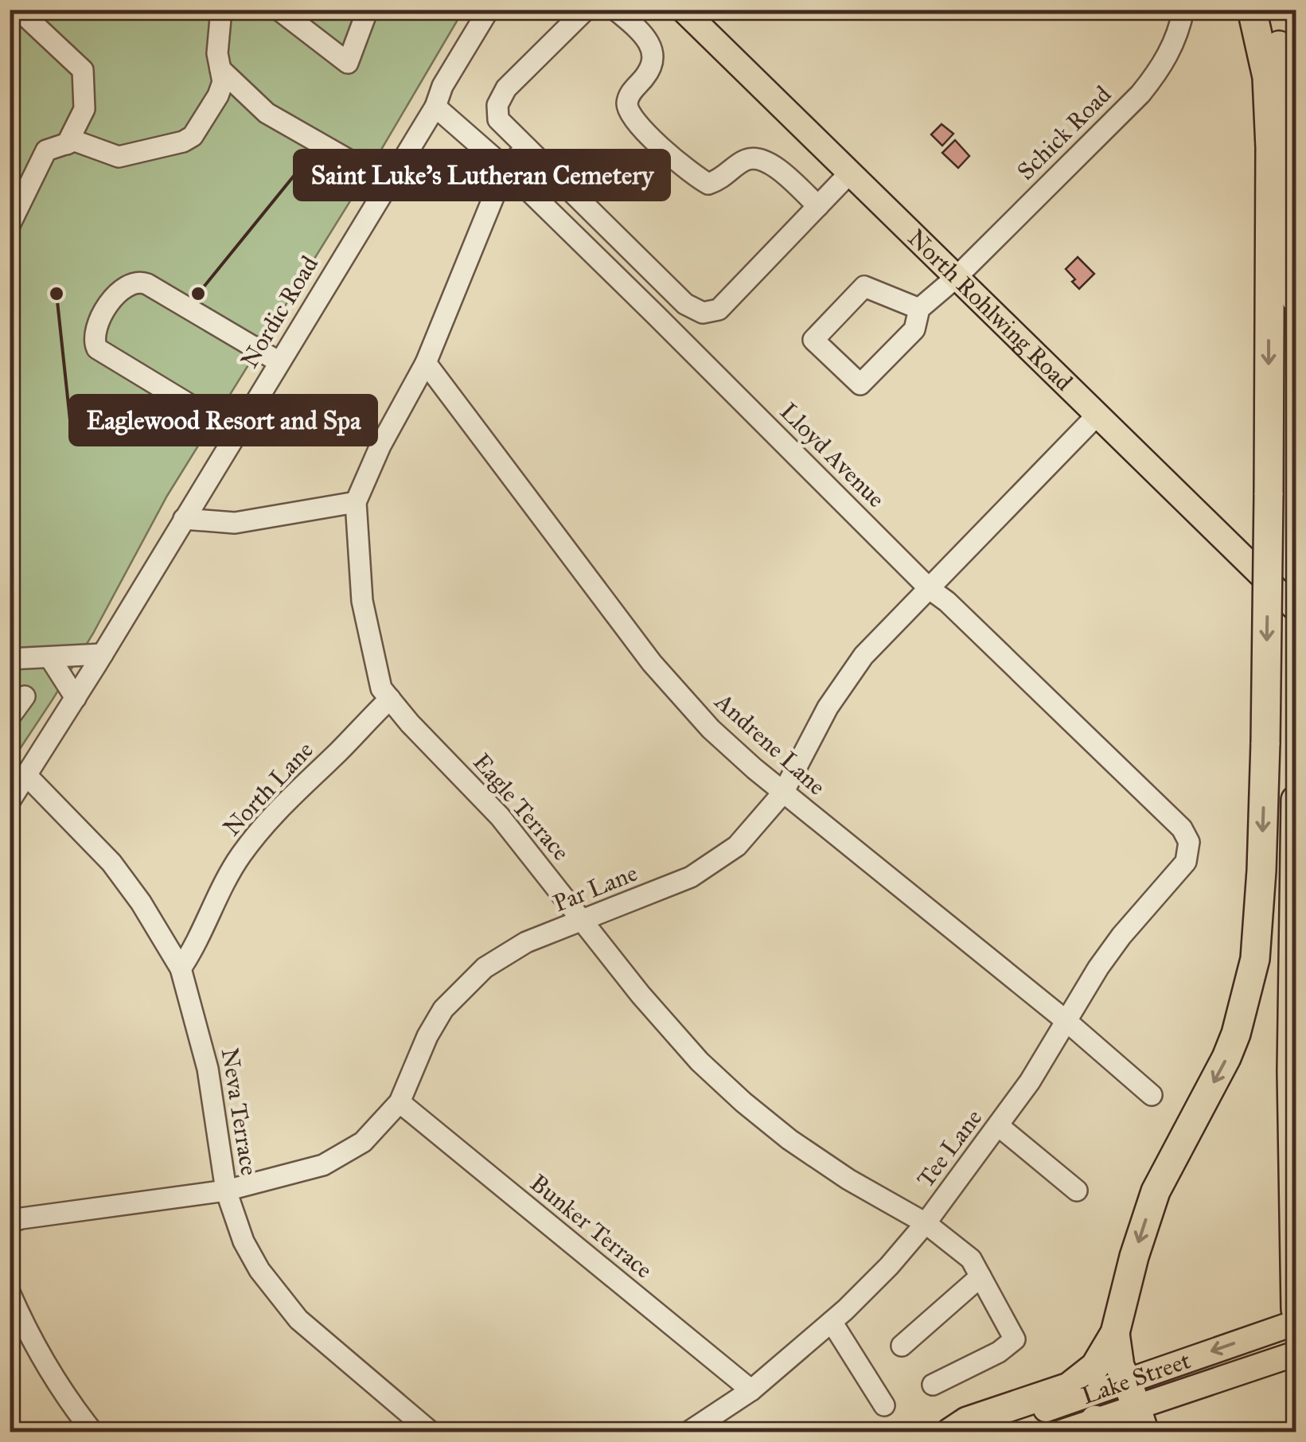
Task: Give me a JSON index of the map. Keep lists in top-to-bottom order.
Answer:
{
  "streets": {
    "main road": ["North Rohlwing Road", "Lake Street"],
    "street": [
      "Schick Road",
      "Nordic Road",
      "Lloyd Avenue",
      "Andrene Lane",
      "North Lane",
      "Eagle Terrace",
      "Par Lane",
      "Neva Terrace",
      "Tee Lane",
      "Bunker Terrace"
    ]
  },
  "crossings": [
    ["Schick Road", "North Rohlwing Road"],
    ["North Rohlwing Road", "Par Lane"],
    ["Nordic Road", "Lloyd Avenue"],
    ["Nordic Road", "Neva Terrace"],
    ["Lloyd Avenue", "Eagle Terrace"],
    ["Lloyd Avenue", "Par Lane"],
    ["Lloyd Avenue", "Tee Lane"],
    ["Andrene Lane", "Eagle Terrace"],
    ["Andrene Lane", "Par Lane"],
    ["Andrene Lane", "Tee Lane"],
    ["North Lane", "Eagle Terrace"],
    ["North Lane", "Neva Terrace"],
    ["Eagle Terrace", "Par Lane"],
    ["Eagle Terrace", "Tee Lane"],
    ["Par Lane", "Neva Terrace"],
    ["Par Lane", "Bunker Terrace"],
    ["Tee Lane", "Bunker Terrace"]
  ],
  "places": ["Eaglewood Resort and Spa", "Saint Luke's Lutheran Cemetery"]
}
